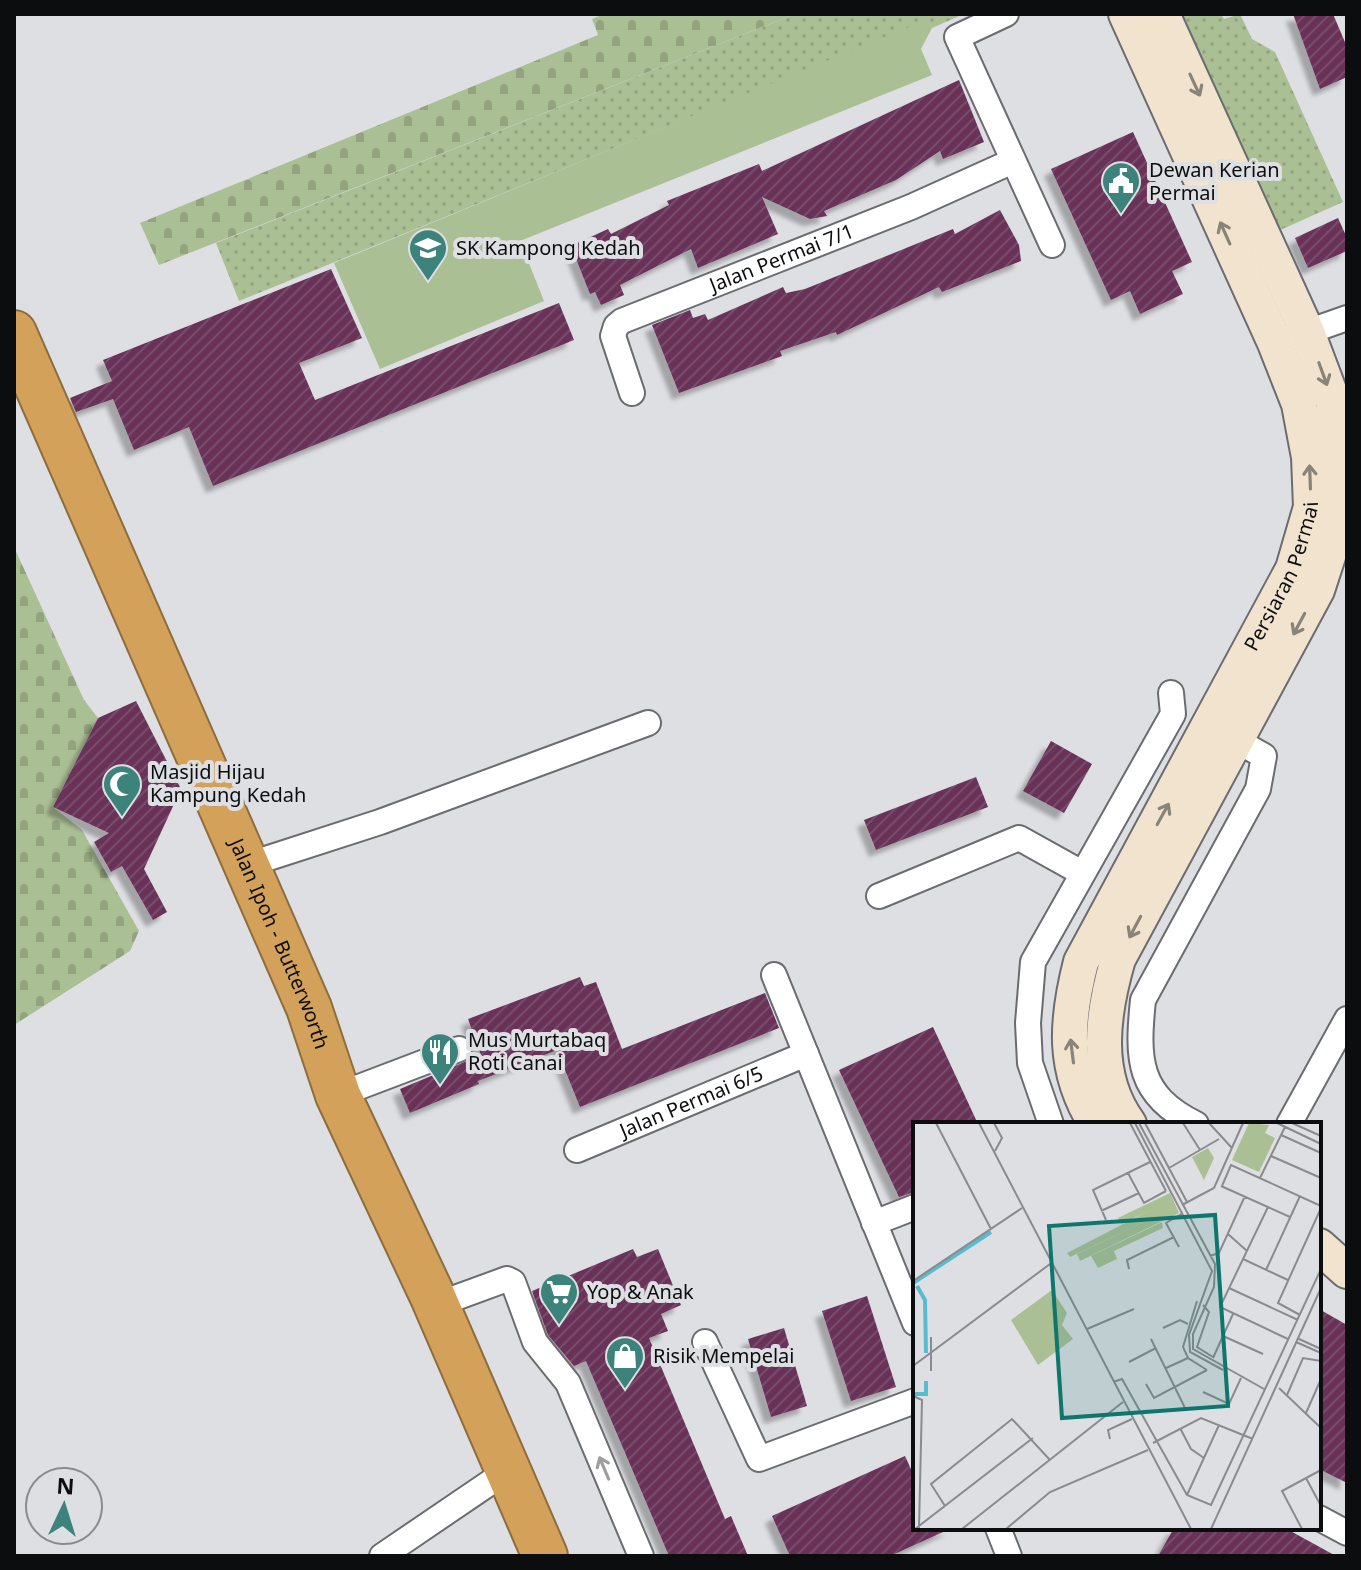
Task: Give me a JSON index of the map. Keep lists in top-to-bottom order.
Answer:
{
  "streets": {
    "highway": ["Jalan Ipoh - Butterworth"],
    "street": ["Jalan Permai 7/1", "Persiaran Permai", "Jalan Permai 6/5"]
  },
  "places": {
    "public building": ["Dewan Kerian Permai"],
    "school or university": ["SK Kampong Kedah"],
    "mosque": ["Masjid Hijau Kampung Kedah"],
    "restaurant": ["Mus Murtabaq Roti Canai"],
    "supermarket": ["Yop & Anak"],
    "shop": ["Risik Mempelai"]
  },
  "north": "top"
}
